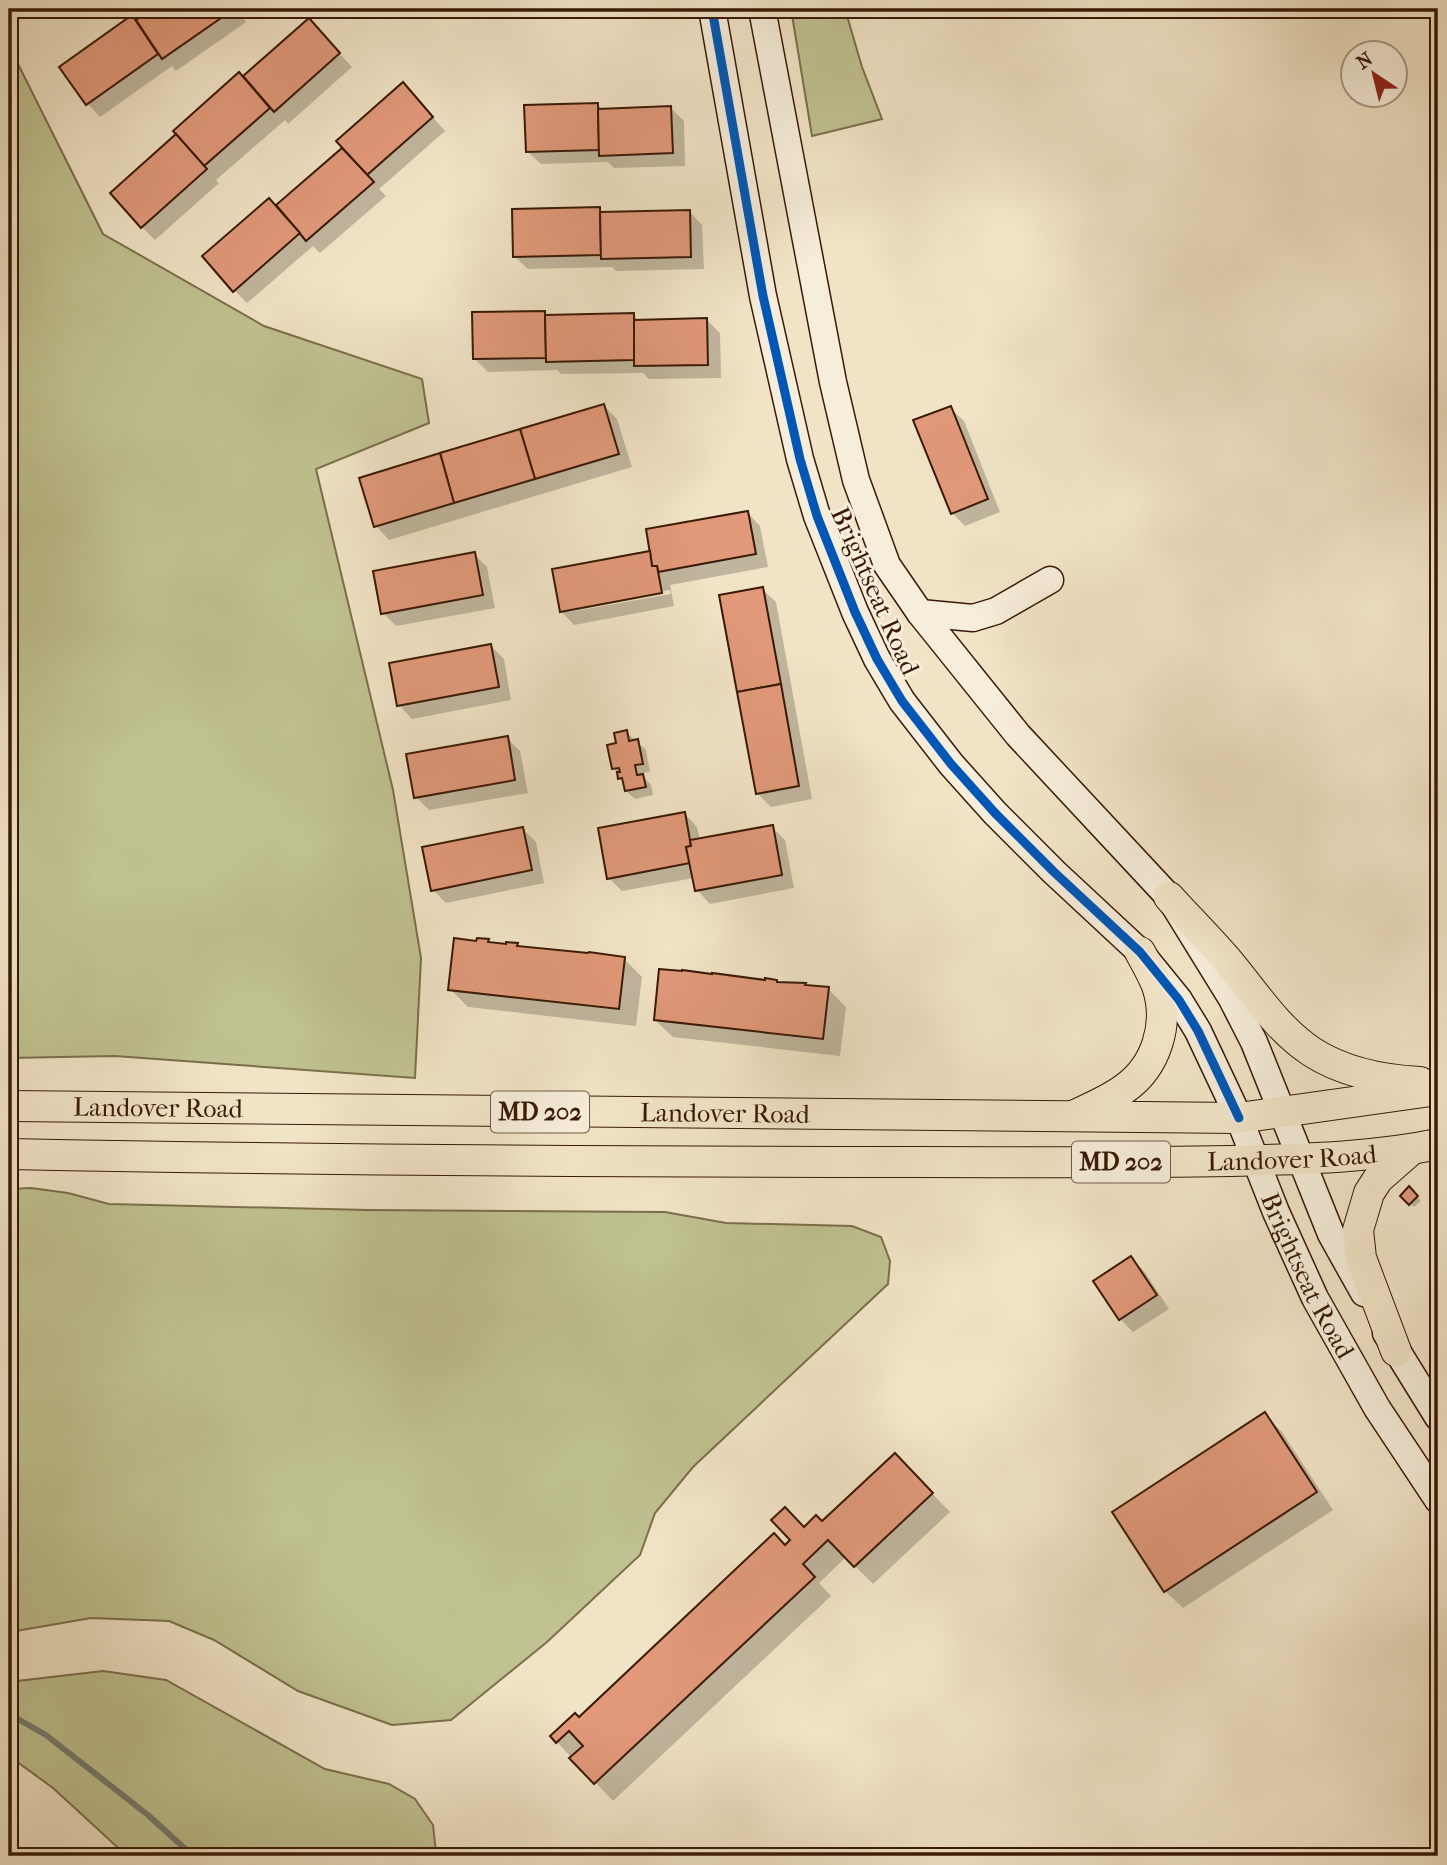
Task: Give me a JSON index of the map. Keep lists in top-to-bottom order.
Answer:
{
  "streets": {
    "main road": ["Landover Road", "MD 202"],
    "street": ["Brightseat Road"]
  },
  "crossings": [
    ["Brightseat Road", "Landover Road"]
  ],
  "north": "top left"
}
